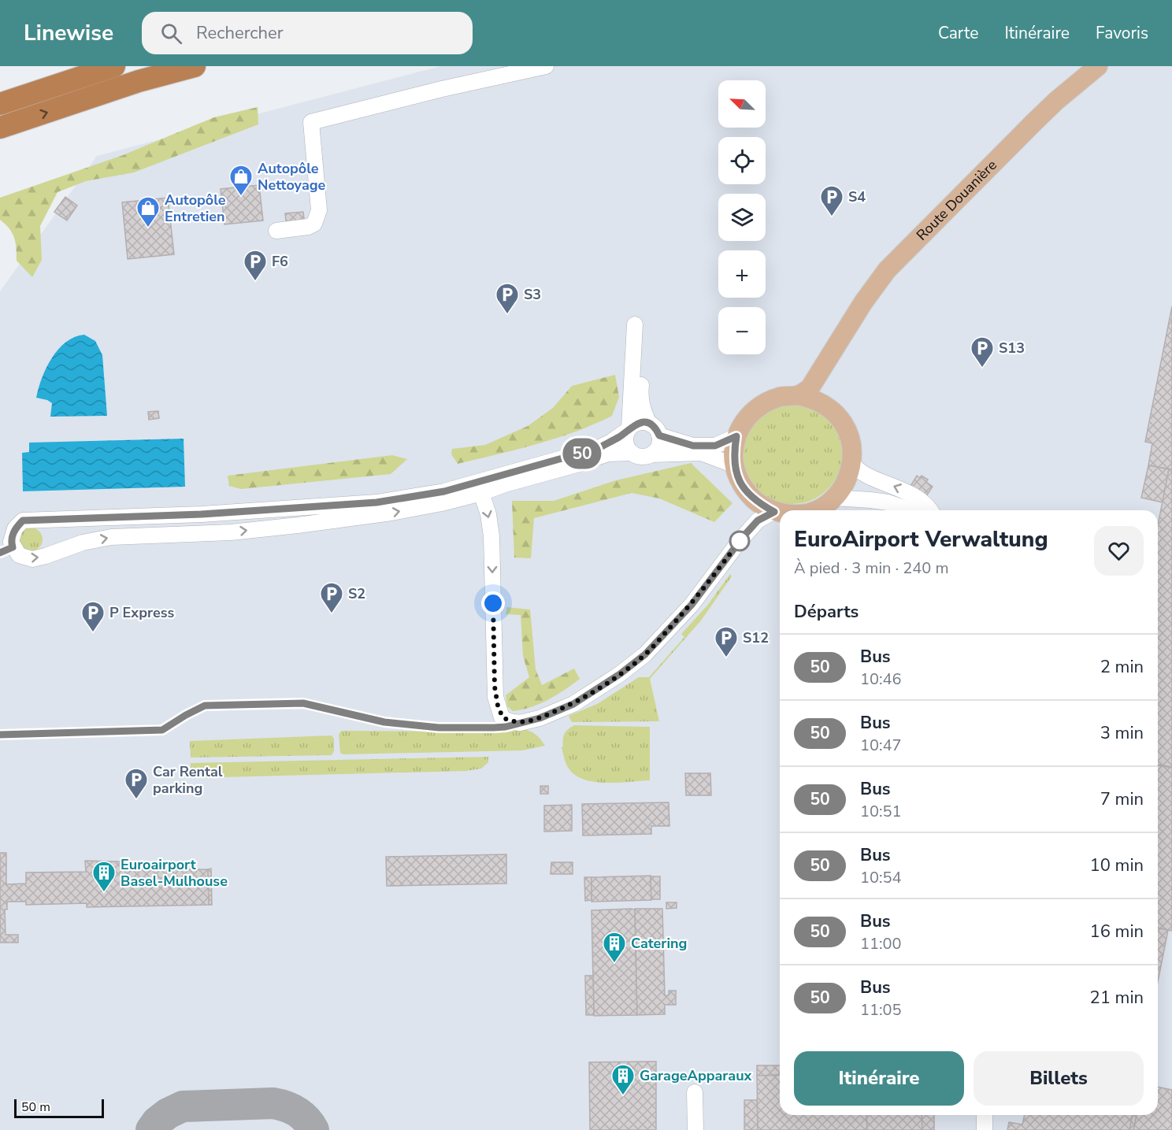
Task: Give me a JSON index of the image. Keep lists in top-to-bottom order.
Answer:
{
  "streets": {
    "main road": ["Route Douanière"]
  },
  "places": {
    "shop": ["Autopôle Nettoyage", "Autopôle Entretien"],
    "parking": [
      "S4",
      "F6",
      "S3",
      "S13",
      "S2",
      "P Express",
      "S12",
      "Car Rental parking"
    ],
    "building": ["Euroairport Basel-Mulhouse", "Catering", "GarageApparaux"]
  },
  "lines": ["bus line 50"],
  "scale_bar": "50 m",
  "north": "top left",
  "page": {
    "header": "Linewise",
    "search": "Rechercher",
    "nav": ["Carte", "Itinéraire", "Favoris"],
    "on_map": "50",
    "map_buttons": ["+", "−"],
    "heading": [
      ["EuroAirport Verwaltung", "À pied · 3 min · 240 m"],
      "Départs"
    ],
    "list": [
      {
        "mark": "50",
        "name": "Bus",
        "note": "10:46",
        "value": "2 min"
      },
      {
        "mark": "50",
        "name": "Bus",
        "note": "10:47",
        "value": "3 min"
      },
      {
        "mark": "50",
        "name": "Bus",
        "note": "10:51",
        "value": "7 min"
      },
      {
        "mark": "50",
        "name": "Bus",
        "note": "10:54",
        "value": "10 min"
      },
      {
        "mark": "50",
        "name": "Bus",
        "note": "11:00",
        "value": "16 min"
      },
      {
        "mark": "50",
        "name": "Bus",
        "note": "11:05",
        "value": "21 min"
      }
    ],
    "buttons": ["Itinéraire", "Billets"],
    "scale": "50 m"
  }
}
